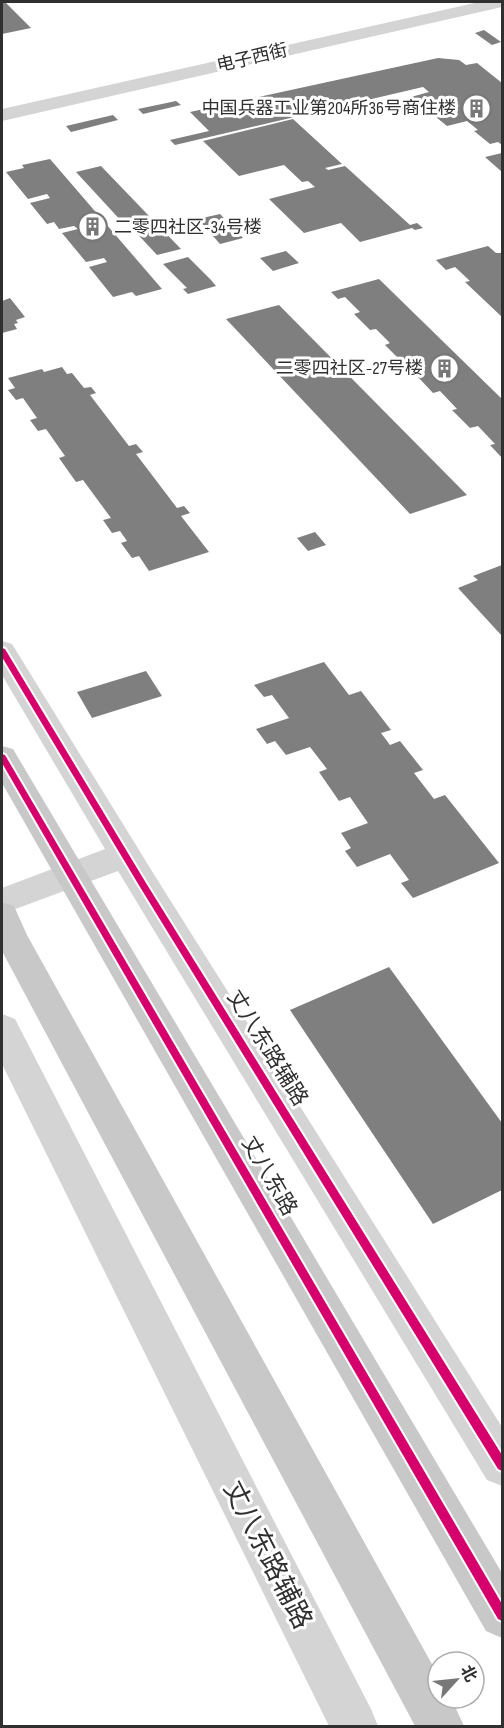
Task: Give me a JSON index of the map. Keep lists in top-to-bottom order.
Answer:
{
  "streets": {
    "main road": ["丈八东路"],
    "street": ["电子西街", "丈八东路辅路"]
  },
  "places": {
    "building": ["中国兵器工业第204所36号商住楼", "二零四社区-34号楼", "二零四社区-27号楼"]
  },
  "north": "top right"
}
